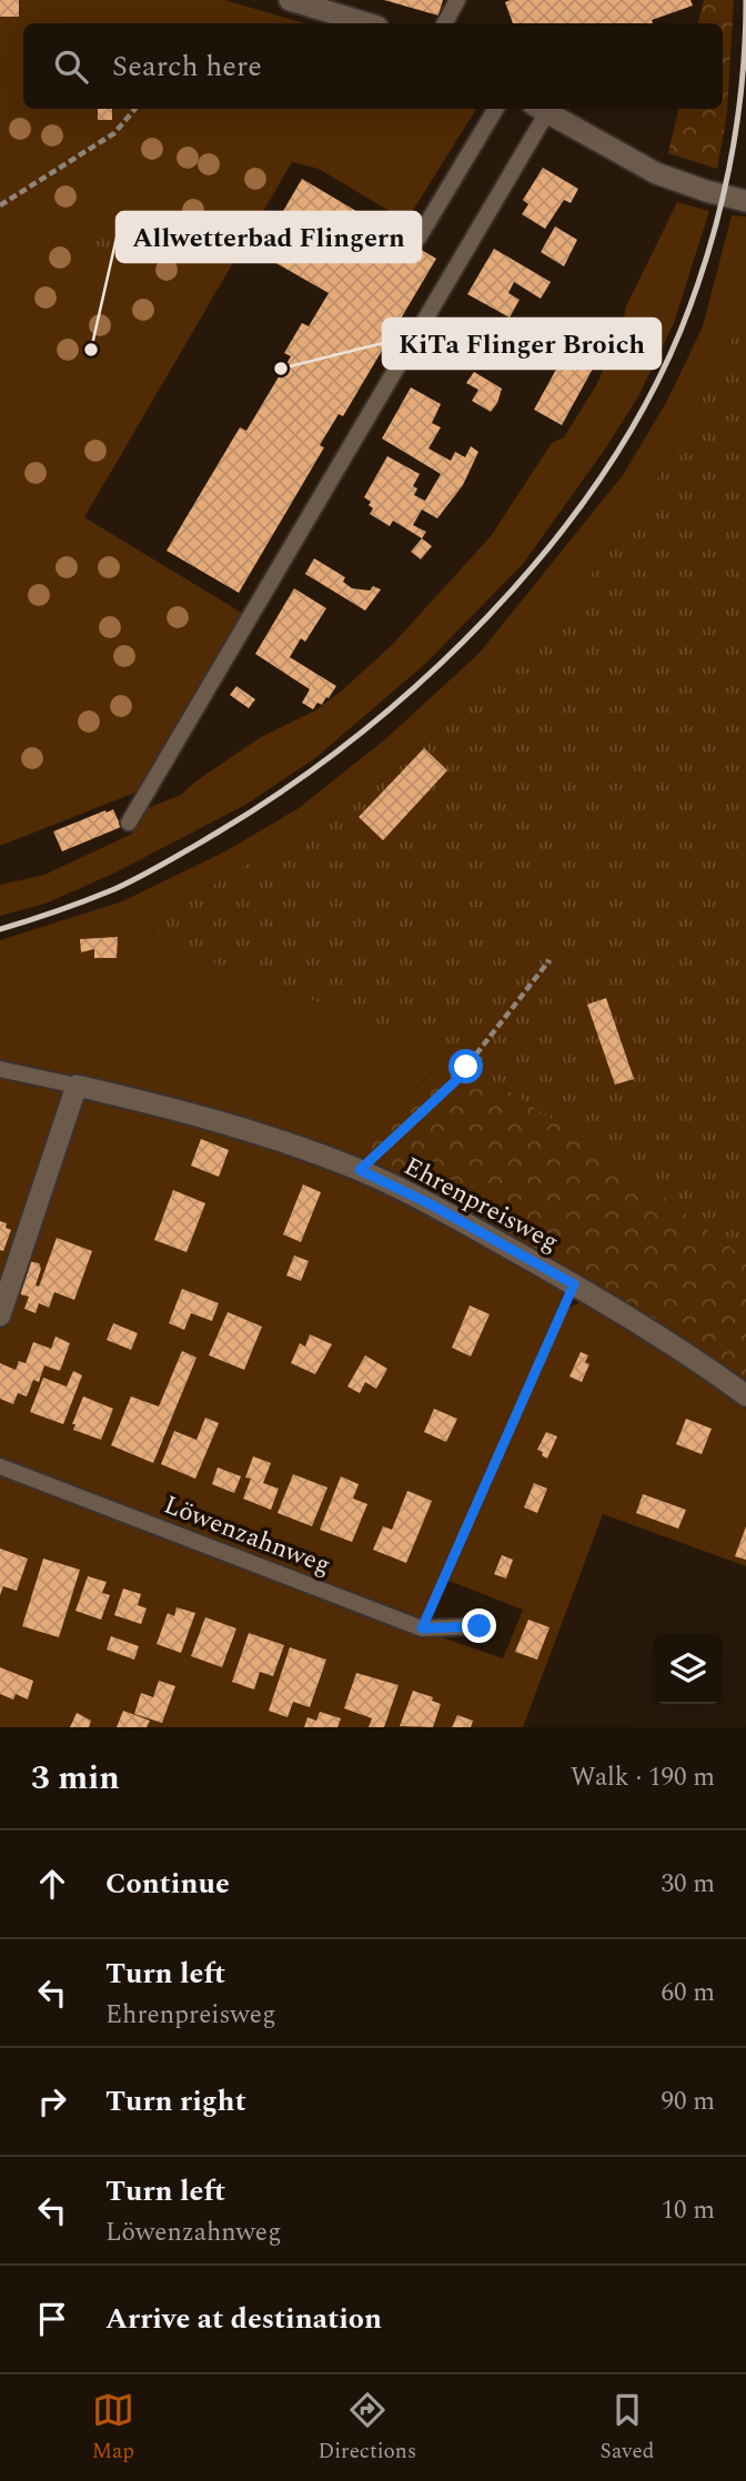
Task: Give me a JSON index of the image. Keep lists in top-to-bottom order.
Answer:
{
  "streets": {
    "street": ["Ehrenpreisweg"],
    "lane": ["Löwenzahnweg"]
  },
  "places": ["Allwetterbad Flingern", "KiTa Flinger Broich"],
  "page": {
    "search": "Search here",
    "heading": ["3 min", "Walk · 190 m"],
    "list": [
      ["Continue", "30 m"],
      ["Turn left", "Ehrenpreisweg", "60 m"],
      ["Turn right", "90 m"],
      ["Turn left", "Löwenzahnweg", "10 m"],
      "Arrive at destination"
    ],
    "nav": ["Map", "Directions", "Saved"]
  }
}
